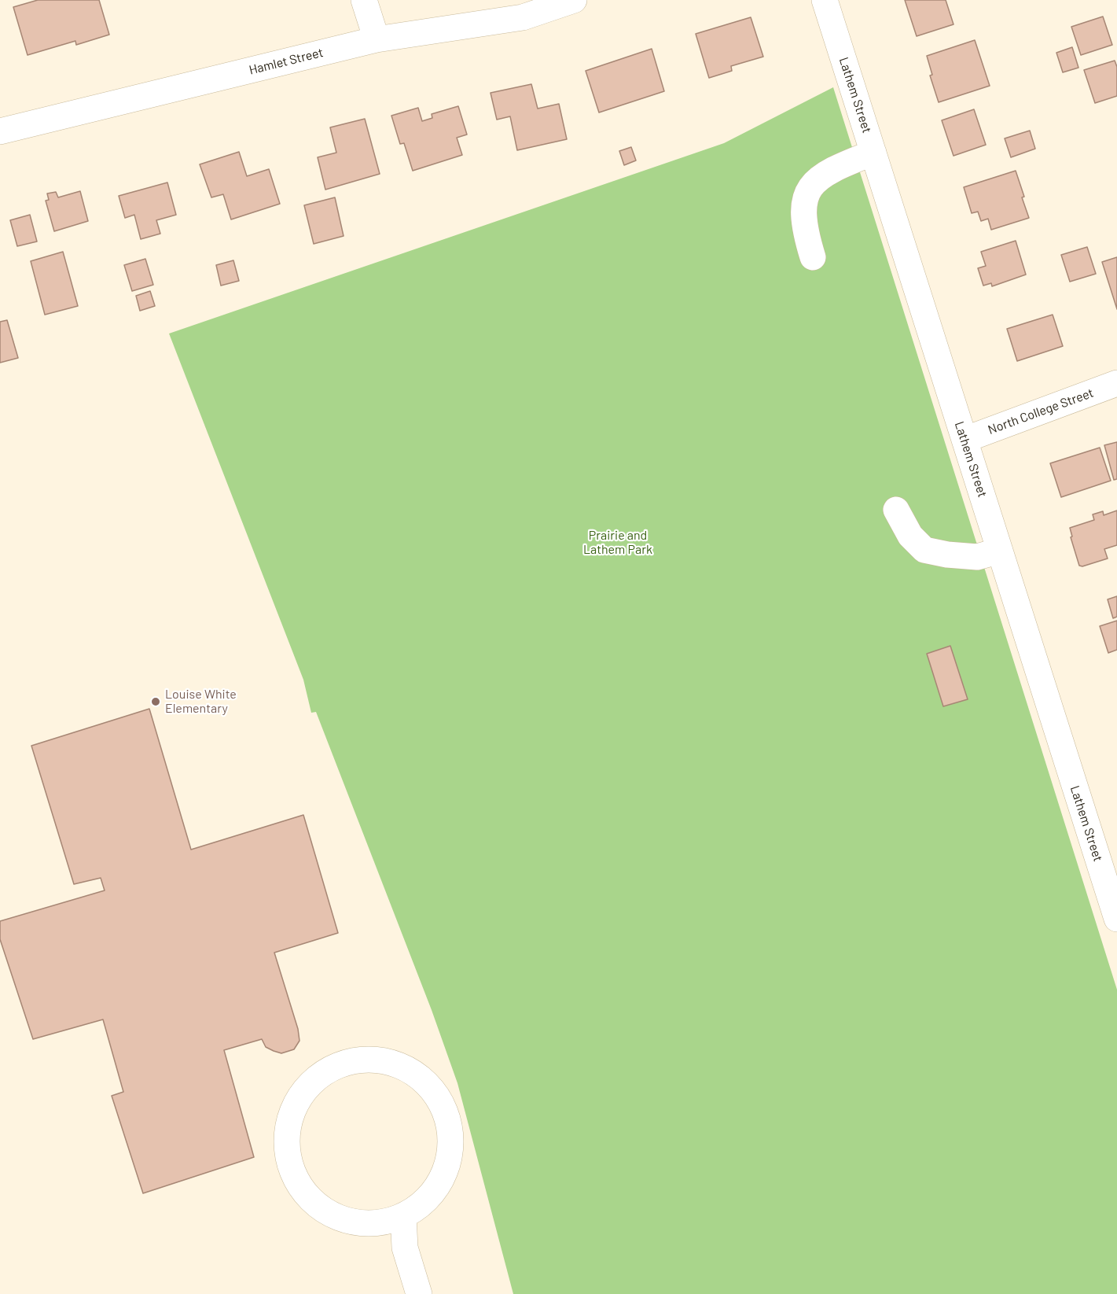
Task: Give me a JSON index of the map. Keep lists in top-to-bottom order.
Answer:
{
  "streets": {
    "street": ["Hamlet Street", "Lathem Street", "North College Street"]
  },
  "crossings": [
    ["Lathem Street", "North College Street"]
  ],
  "parks": ["Prairie and Lathem Park"],
  "places": ["Louise White Elementary"]
}
